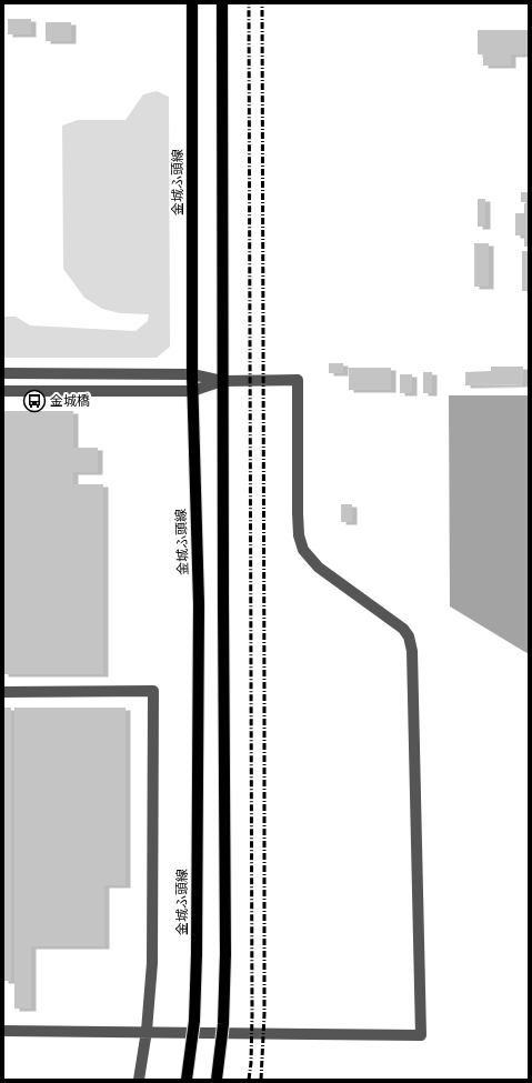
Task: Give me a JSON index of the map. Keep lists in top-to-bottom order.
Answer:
{
  "streets": {
    "main road": ["金城ふ頭線"]
  },
  "places": {
    "bus stop": ["金城橋"]
  }
}
